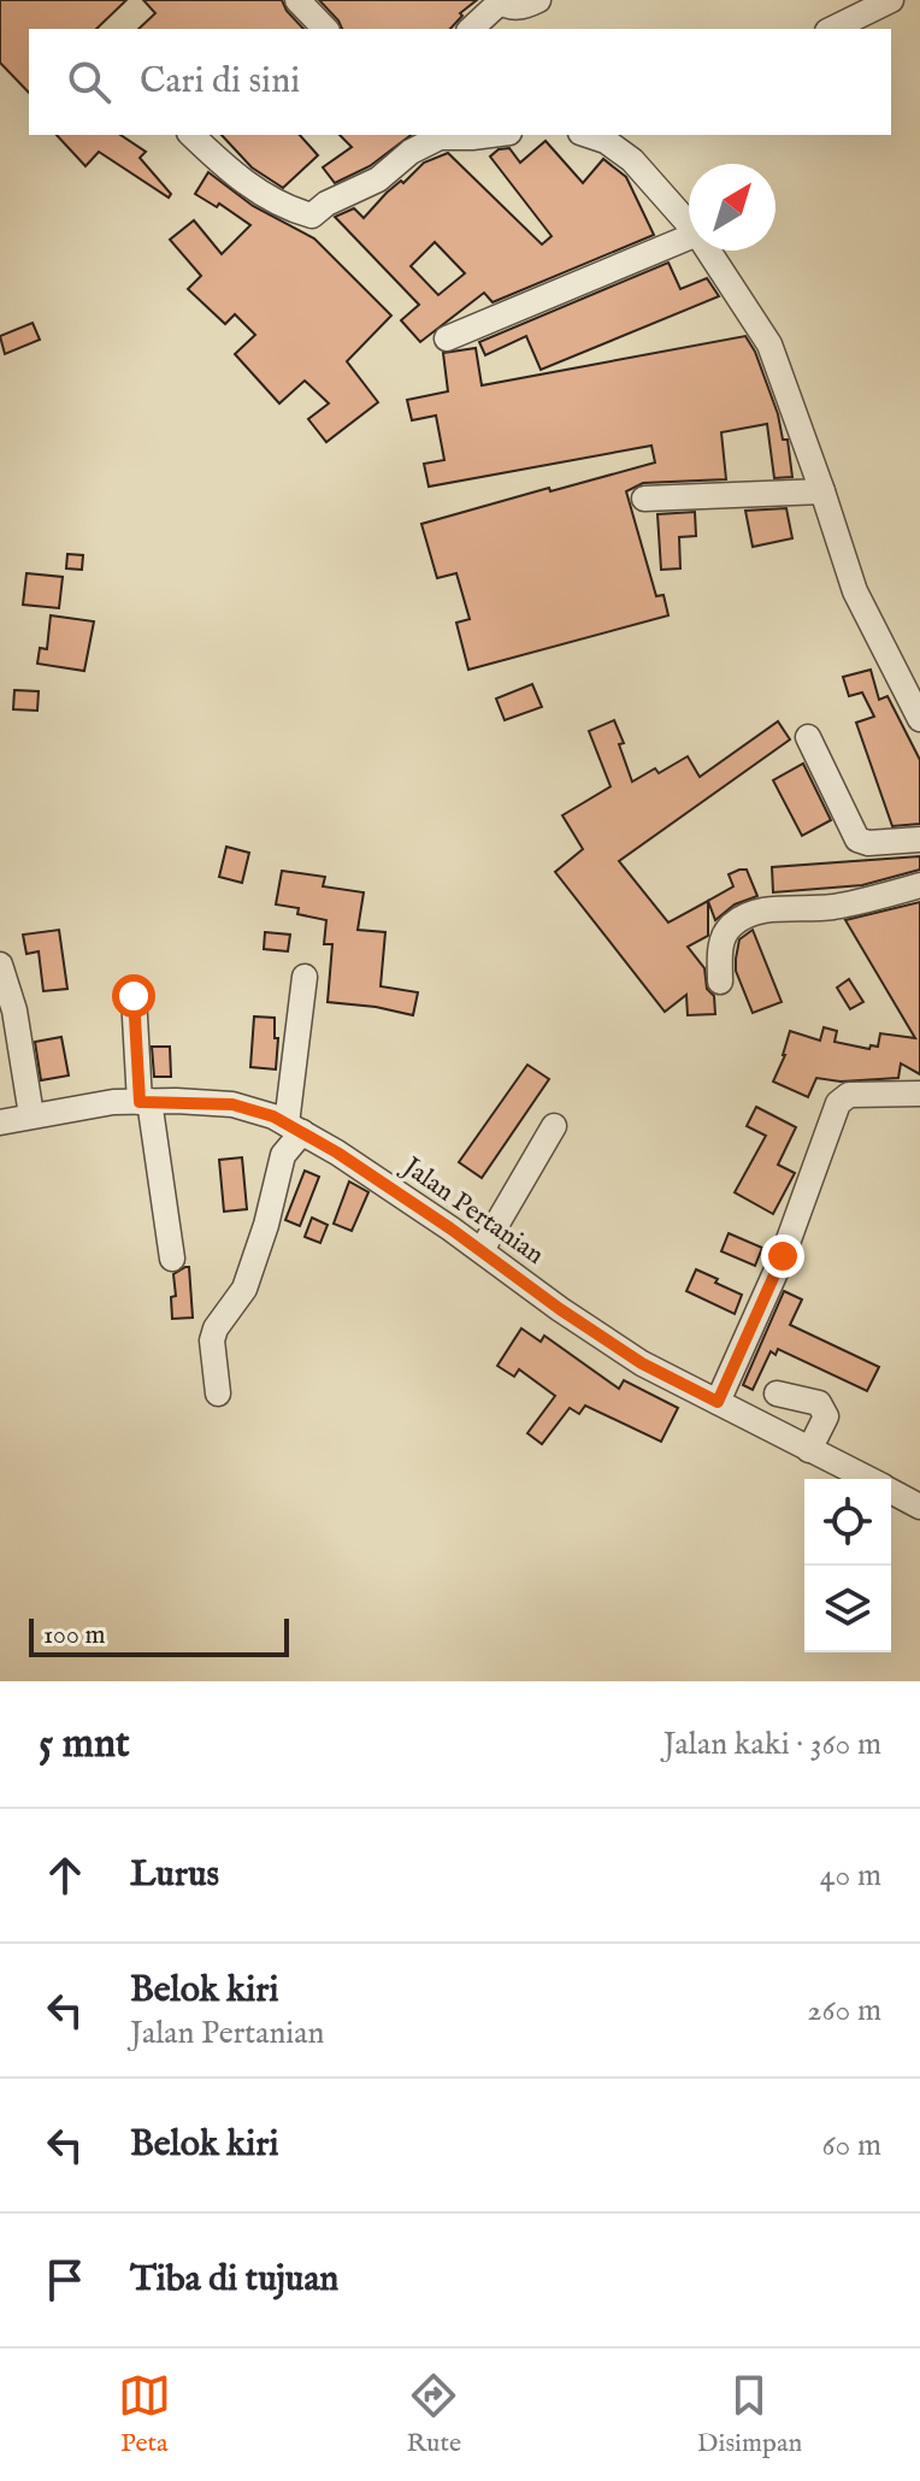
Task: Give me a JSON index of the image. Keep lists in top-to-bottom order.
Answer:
{
  "streets": {
    "street": ["Jalan Pertanian"]
  },
  "scale_bar": "100 m",
  "north": "top right",
  "page": {
    "search": "Cari di sini",
    "scale": "100 m",
    "heading": ["5 mnt", "Jalan kaki · 360 m"],
    "list": [
      ["Lurus", "40 m"],
      ["Belok kiri", "Jalan Pertanian", "260 m"],
      ["Belok kiri", "60 m"],
      "Tiba di tujuan"
    ],
    "nav": ["Peta", "Rute", "Disimpan"]
  }
}
